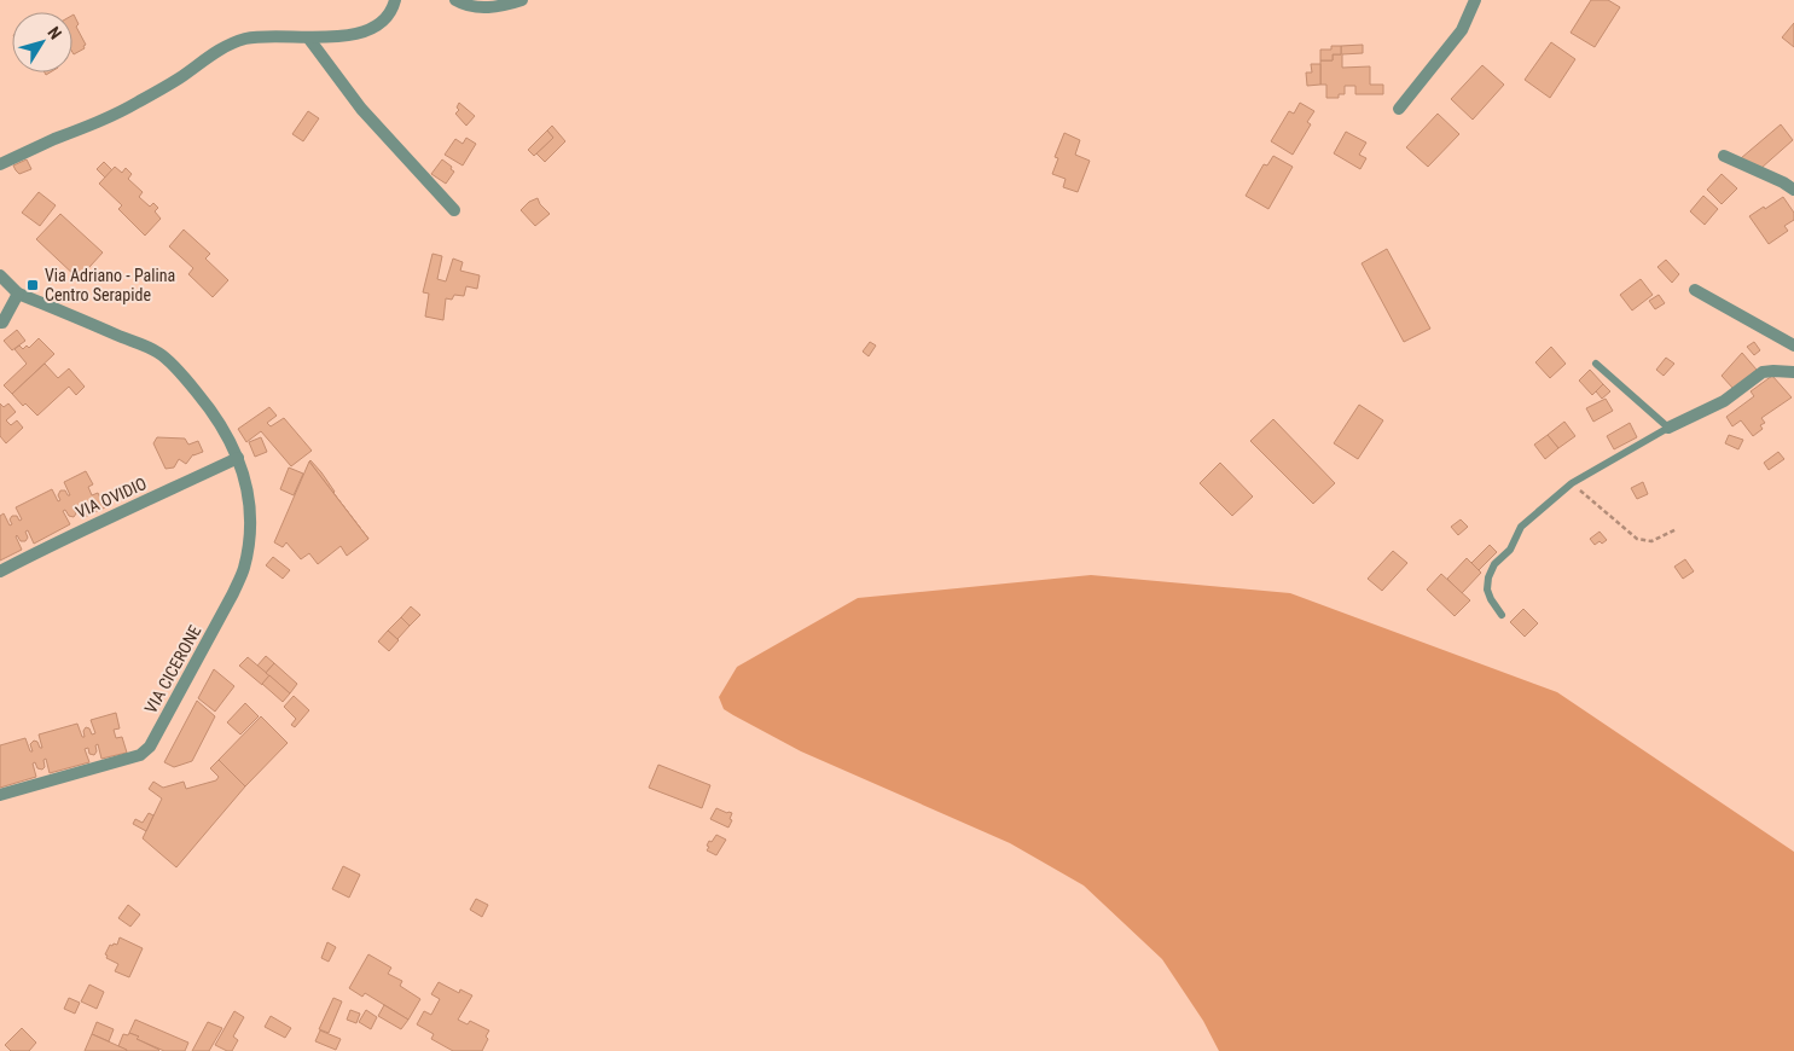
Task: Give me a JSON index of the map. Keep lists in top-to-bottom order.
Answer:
{
  "streets": {
    "street": ["VIA OVIDIO", "VIA CICERONE"]
  },
  "crossings": [
    ["VIA OVIDIO", "VIA CICERONE"]
  ],
  "places": {
    "transit": ["Via Adriano - Palina Centro Serapide"]
  },
  "north": "top right"
}
